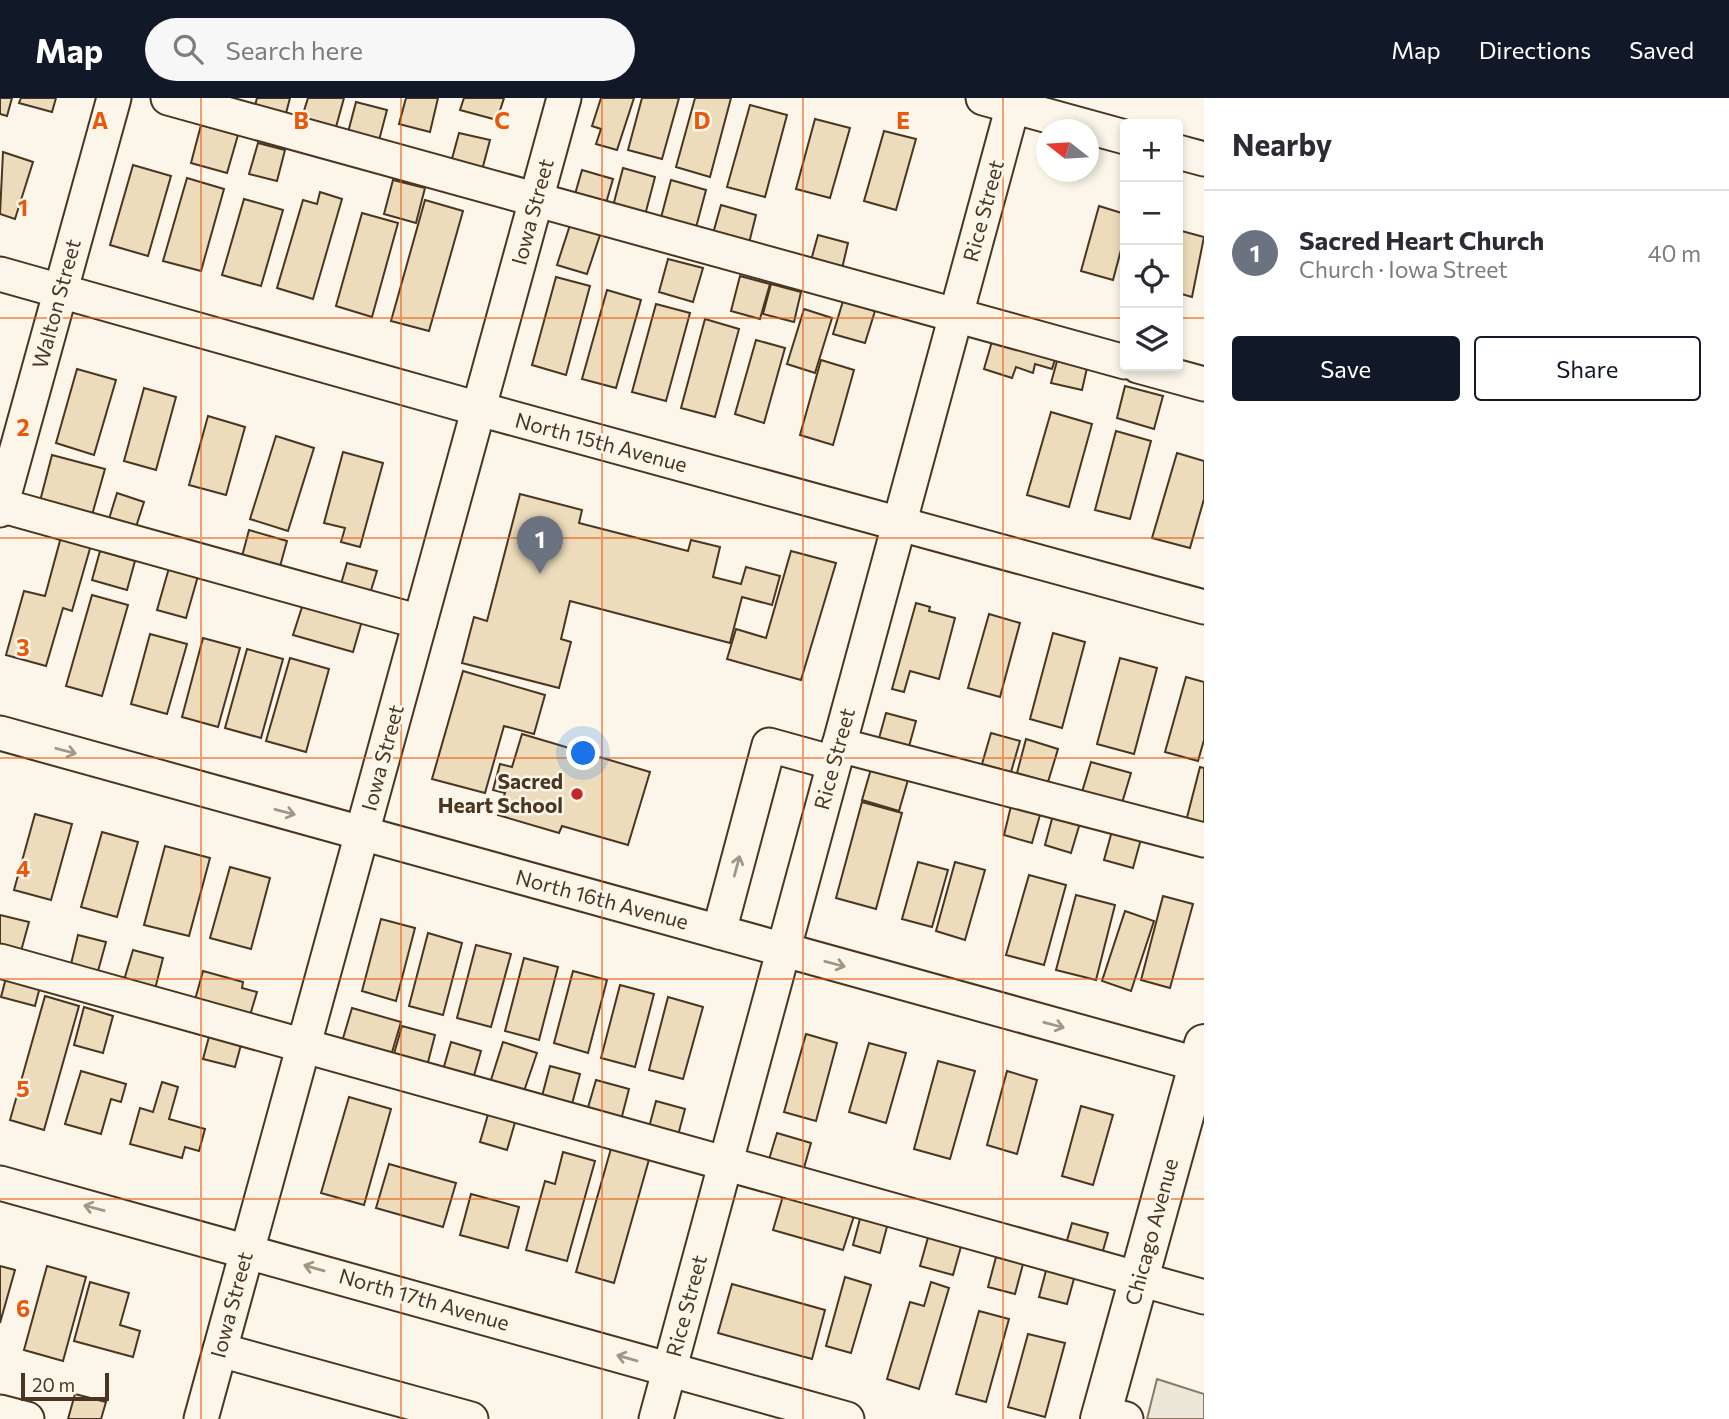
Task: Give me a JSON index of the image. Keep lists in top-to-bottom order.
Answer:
{
  "streets": {
    "main road": ["Chicago Avenue"],
    "street": [
      "Rice Street",
      "Iowa Street",
      "Walton Street",
      "North 15th Avenue",
      "North 16th Avenue",
      "North 17th Avenue"
    ]
  },
  "crossings": [
    ["Rice Street", "North 15th Avenue"],
    ["Rice Street", "North 16th Avenue"],
    ["Rice Street", "North 17th Avenue"],
    ["Iowa Street", "North 15th Avenue"],
    ["Iowa Street", "North 16th Avenue"],
    ["Iowa Street", "North 17th Avenue"],
    ["Walton Street", "North 15th Avenue"],
    ["North 16th Avenue", "Chicago Avenue"]
  ],
  "places": ["Sacred Heart School"],
  "scale_bar": "20 m",
  "north": "left",
  "page": {
    "header": "Map",
    "search": "Search here",
    "nav": ["Map", "Directions", "Saved"],
    "heading": "Nearby",
    "map_buttons": ["+", "−"],
    "list": [
      {
        "mark": "1",
        "name": "Sacred Heart Church",
        "note": "Church · Iowa Street",
        "value": "40 m"
      }
    ],
    "buttons": ["Save", "Share"],
    "pins": "1",
    "scale": "20 m"
  },
  "grid": {
    "columns": [
      "A",
      "B",
      "C",
      "D",
      "E"
    ],
    "rows": [
      "1",
      "2",
      "3",
      "4",
      "5",
      "6"
    ]
  }
}
